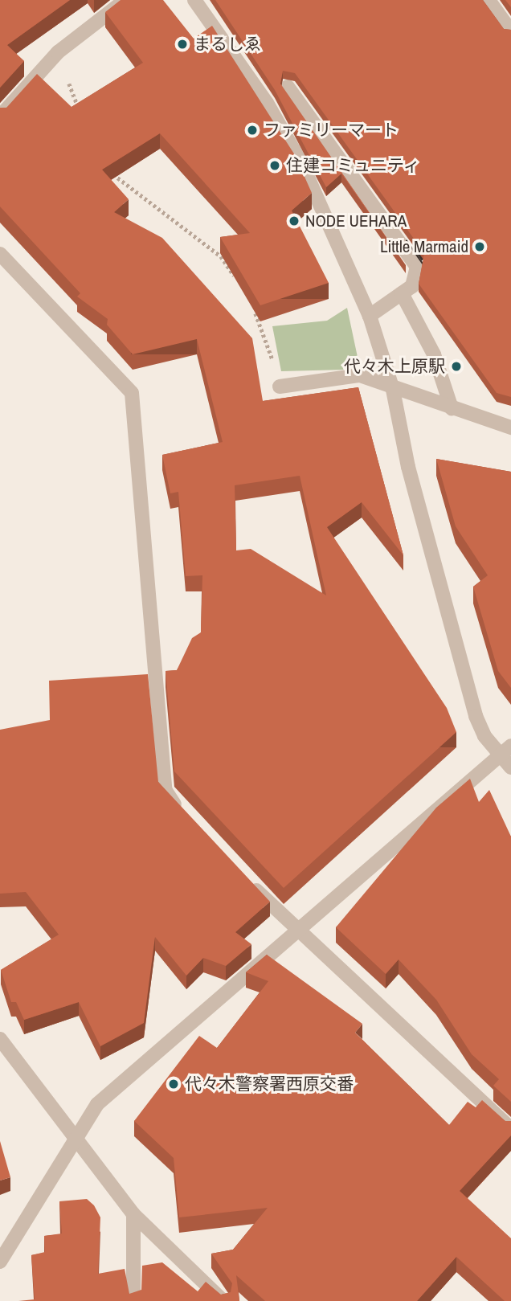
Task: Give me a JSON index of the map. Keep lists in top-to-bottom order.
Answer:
{
  "places": [
    "まるしゑ",
    "ファミリーマート",
    "住建コミュニティ",
    "NODE UEHARA",
    "Little Marmaid",
    "代々木上原駅",
    "代々木警察署西原交番"
  ]
}
